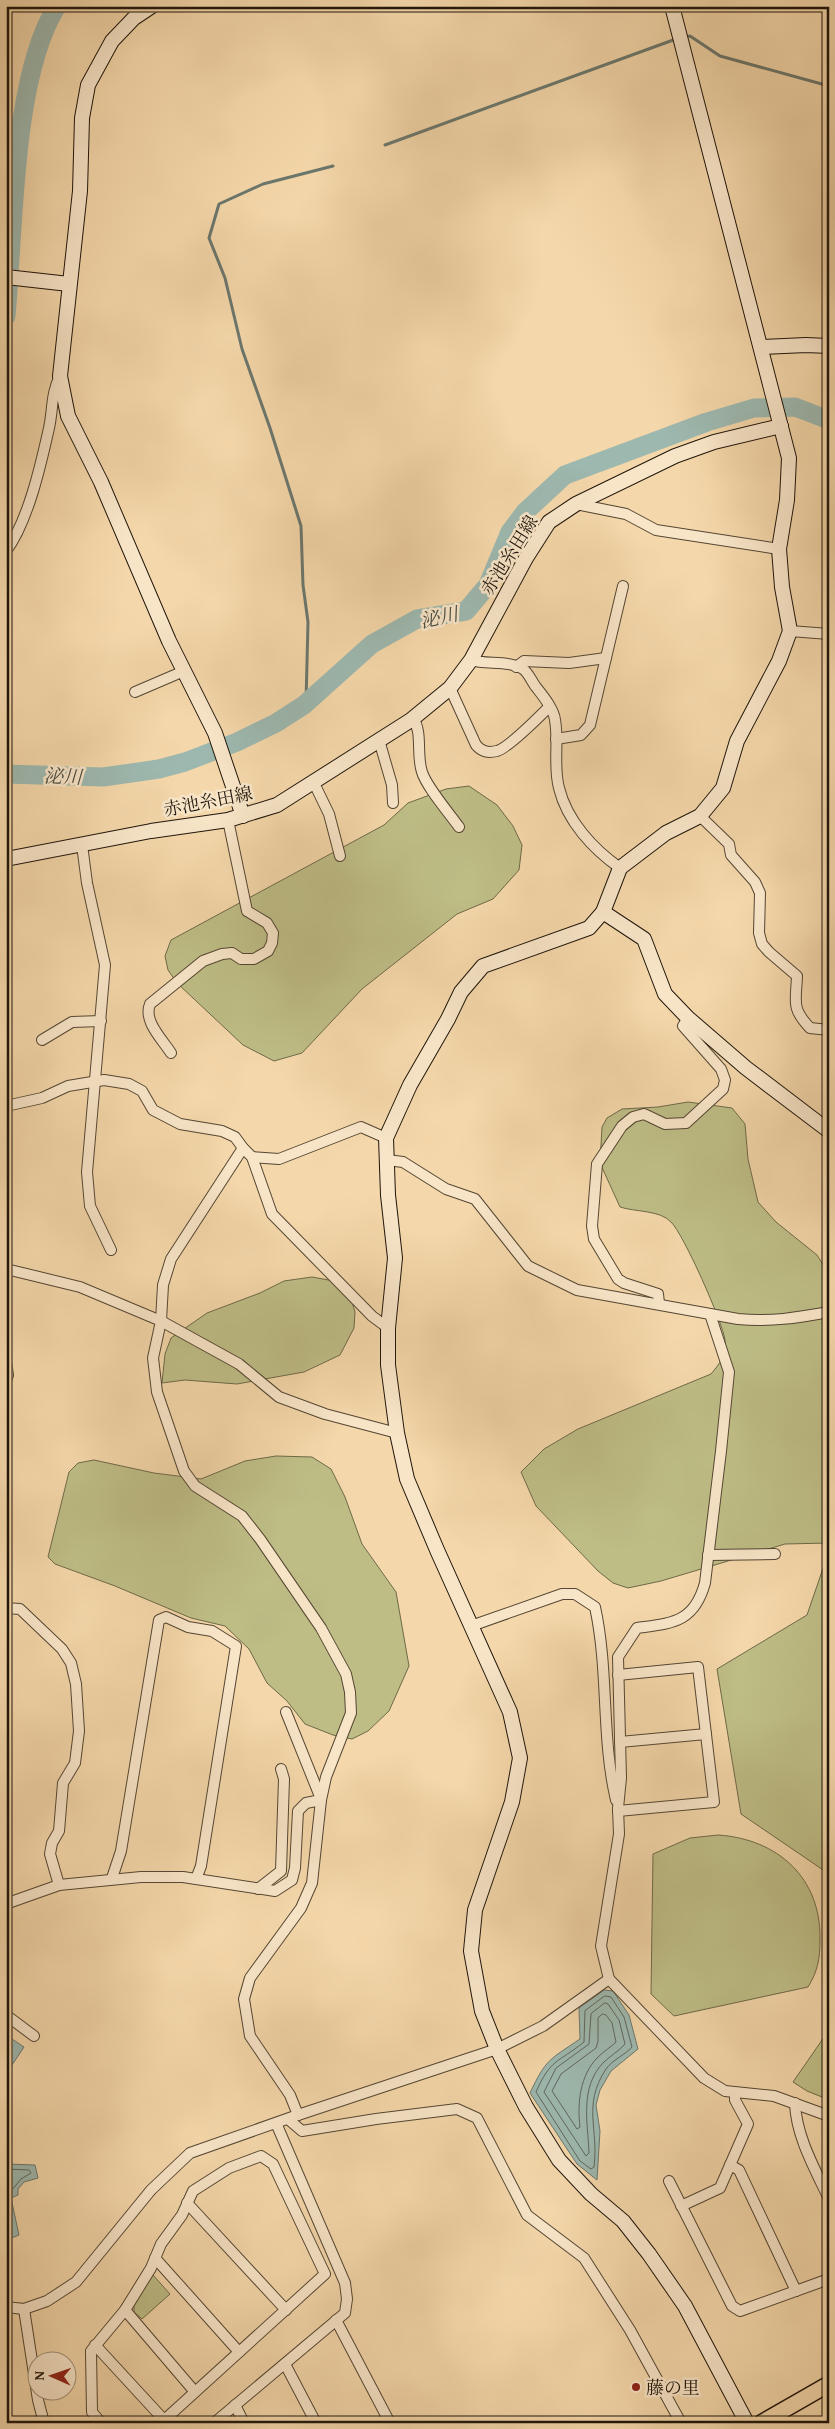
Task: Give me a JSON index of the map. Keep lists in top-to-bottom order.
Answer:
{
  "streets": {
    "street": ["赤池糸田線"]
  },
  "water": ["泌川"],
  "places": ["藤の里"],
  "north": "left"
}
